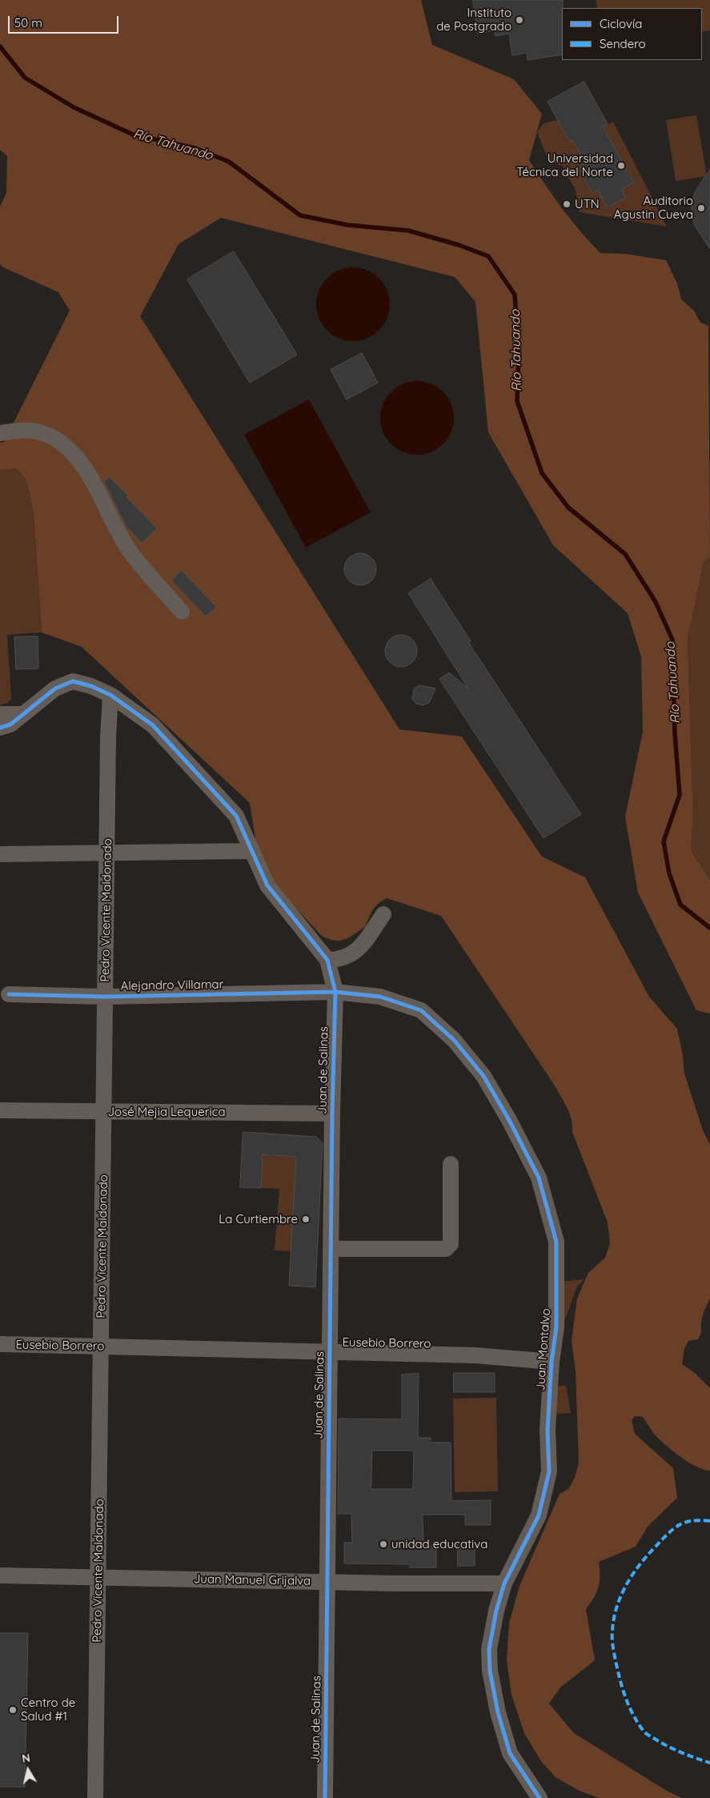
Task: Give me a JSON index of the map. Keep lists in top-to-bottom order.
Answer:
{
  "streets": {
    "street": [
      "Pedro Vicente Maldonado",
      "Alejandro Villamar",
      "Juan de Salinas",
      "José Mejia Lequerica",
      "Eusebio Borrero",
      "Juan Montalvo",
      "Juan Manuel Grijalva"
    ]
  },
  "crossings": [
    ["Pedro Vicente Maldonado", "Alejandro Villamar"],
    ["Pedro Vicente Maldonado", "José Mejia Lequerica"],
    ["Pedro Vicente Maldonado", "Eusebio Borrero"],
    ["Pedro Vicente Maldonado", "Juan Manuel Grijalva"],
    ["Alejandro Villamar", "Juan de Salinas"],
    ["Alejandro Villamar", "Juan Montalvo"],
    ["Juan de Salinas", "José Mejia Lequerica"],
    ["Juan de Salinas", "Eusebio Borrero"],
    ["Juan de Salinas", "Juan Montalvo"],
    ["Juan de Salinas", "Juan Manuel Grijalva"],
    ["Eusebio Borrero", "Juan Montalvo"],
    ["Juan Montalvo", "Juan Manuel Grijalva"]
  ],
  "water": ["Río Tahuando"],
  "places": [
    "Instituto de Postgrado",
    "Universidad Técnica del Norte",
    "UTN",
    "Auditorio Agustin Cueva",
    "La Curtiembre",
    "unidad educativa",
    "Centro de Salud #1"
  ],
  "legend": ["Ciclovía", "Sendero"],
  "scale_bar": "50 m",
  "north": "top"
}
